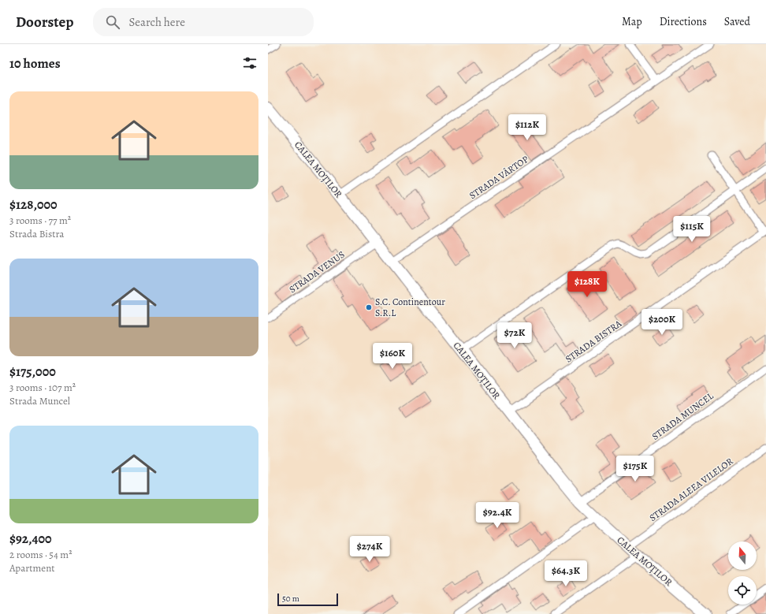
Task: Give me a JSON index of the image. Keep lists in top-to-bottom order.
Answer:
{
  "streets": {
    "main road": ["CALEA MOȚILOR"],
    "street": [
      "STRADA VÂRTOP",
      "STRADA VENUS",
      "STRADA BISTRA",
      "STRADA MUNCEL",
      "STRADA ALEEA VILELOR"
    ]
  },
  "crossings": [
    ["CALEA MOȚILOR", "STRADA VÂRTOP"],
    ["CALEA MOȚILOR", "STRADA VENUS"],
    ["CALEA MOȚILOR", "STRADA BISTRA"],
    ["CALEA MOȚILOR", "STRADA MUNCEL"],
    ["CALEA MOȚILOR", "STRADA ALEEA VILELOR"]
  ],
  "places": ["S.C. Continentour S.R.L"],
  "scale_bar": "50 m",
  "north": "top",
  "page": {
    "header": "Doorstep",
    "search": "Search here",
    "nav": ["Map", "Directions", "Saved"],
    "heading": "10 homes",
    "list": [
      {
        "name": "$128,000",
        "note": "3 rooms · 77 m² · Strada Bistra"
      },
      {
        "name": "$175,000",
        "note": "3 rooms · 107 m² · Strada Muncel"
      },
      {
        "name": "$92,400",
        "note": "2 rooms · 54 m² · Apartment"
      }
    ],
    "price": [
      "$112K",
      "$115K",
      "$128K",
      "$200K",
      "$72K",
      "$160K",
      "$175K",
      "$92.4K",
      "$274K",
      "$64.3K"
    ],
    "scale": "50 m"
  }
}
